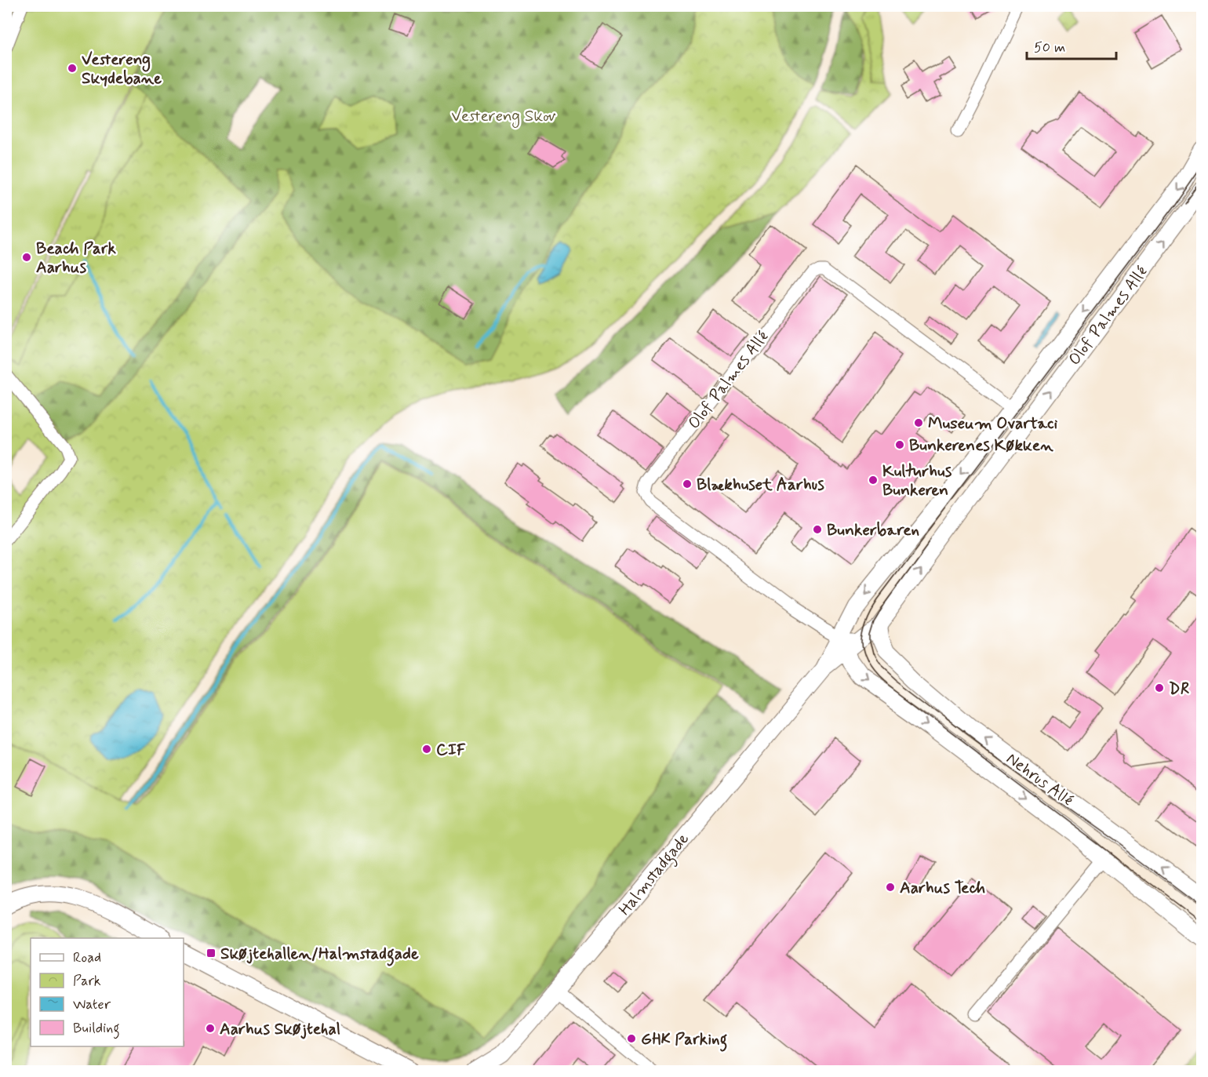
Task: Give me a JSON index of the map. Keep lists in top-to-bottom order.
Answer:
{
  "streets": {
    "street": ["Olof Palmes Allé", "Nehrus Allé", "Halmstadgade"]
  },
  "crossings": [
    ["Olof Palmes Allé", "Nehrus Allé"],
    ["Olof Palmes Allé", "Halmstadgade"],
    ["Nehrus Allé", "Halmstadgade"]
  ],
  "parks": ["Vestereng Skov"],
  "places": {
    "other": [
      "Vestereng Skydebane",
      "Beach Park Aarhus",
      "Museum Ovartaci",
      "Bunkerenes Køkken",
      "Kulturhus Bunkeren",
      "Blækhuset Aarhus",
      "Bunkerbaren",
      "DR",
      "CIF",
      "Aarhus Tech",
      "Aarhus Skøjtehal",
      "GHK Parking"
    ],
    "transit": ["Skøjtehallen/Halmstadgade"]
  },
  "legend": [
    "Road",
    "Park",
    "Water",
    "Building"
  ],
  "scale_bar": "50 m"
}
